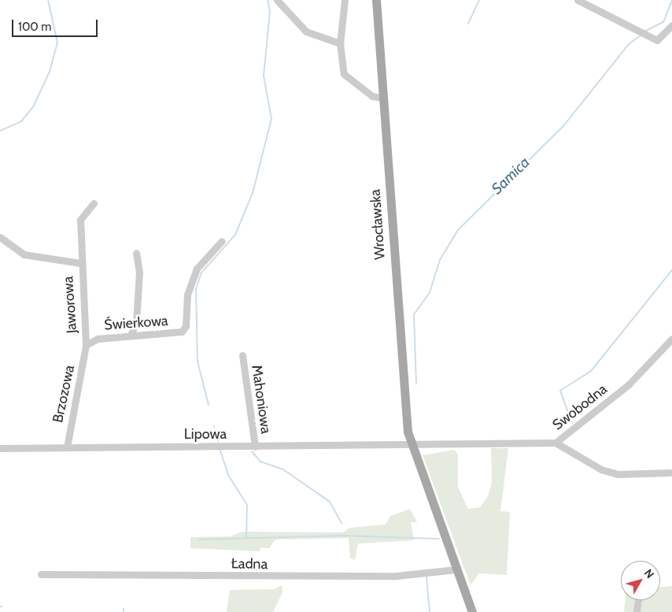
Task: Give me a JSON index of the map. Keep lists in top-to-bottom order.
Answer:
{
  "streets": {
    "main road": ["Wrocławska"],
    "street": [
      "Jaworowa",
      "Świerkowa",
      "Brzozowa",
      "Mahoniowa",
      "Swobodna",
      "Lipowa",
      "Ładna"
    ]
  },
  "crossings": [
    ["Wrocławska", "Swobodna"],
    ["Wrocławska", "Lipowa"],
    ["Wrocławska", "Ładna"],
    ["Jaworowa", "Świerkowa"],
    ["Jaworowa", "Brzozowa"],
    ["Świerkowa", "Brzozowa"],
    ["Brzozowa", "Lipowa"],
    ["Mahoniowa", "Lipowa"],
    ["Swobodna", "Lipowa"]
  ],
  "water": ["Samica"],
  "scale_bar": "100 m",
  "north": "top right"
}
